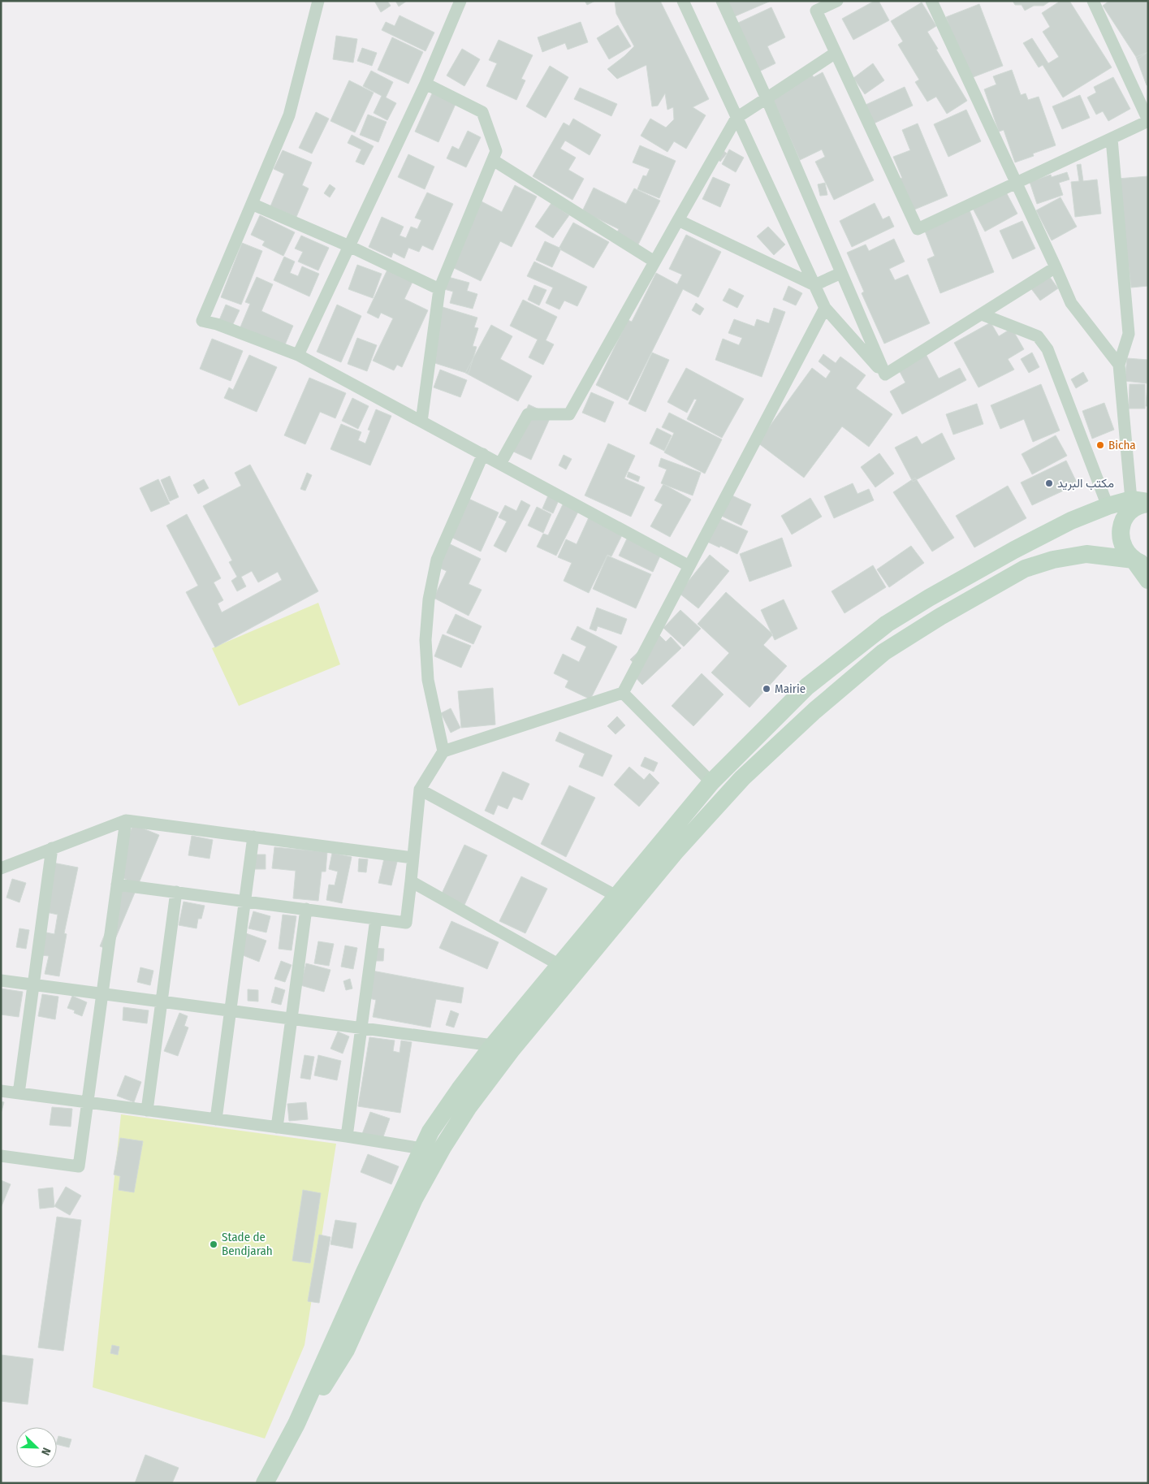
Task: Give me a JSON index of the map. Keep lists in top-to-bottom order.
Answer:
{
  "places": [
    "Bicha",
    "مكتب البريد",
    "Mairie",
    "Stade de Bendjarah"
  ],
  "north": "bottom right"
}
